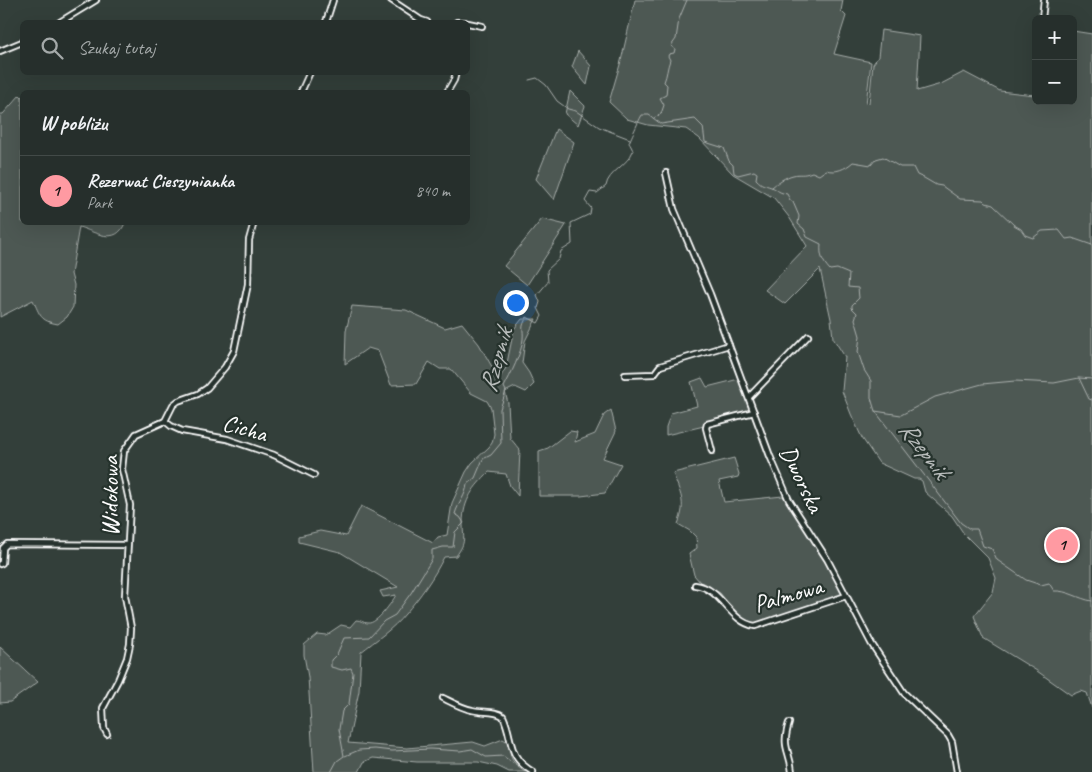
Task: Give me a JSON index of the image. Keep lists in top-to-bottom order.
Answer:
{
  "streets": {
    "street": [
      "Cicha",
      "Dworska",
      "Widokowa",
      "Palmowa"
    ]
  },
  "crossings": [
    ["Cicha", "Widokowa"],
    ["Dworska", "Palmowa"]
  ],
  "water": ["Rzepnik"],
  "page": {
    "map_buttons": ["+", "−"],
    "search": "Szukaj tutaj",
    "heading": "W pobliżu",
    "list": [
      {
        "mark": "1",
        "name": "Rezerwat Cieszynianka",
        "note": "Park",
        "value": "840 m"
      }
    ],
    "pins": "1"
  }
}
